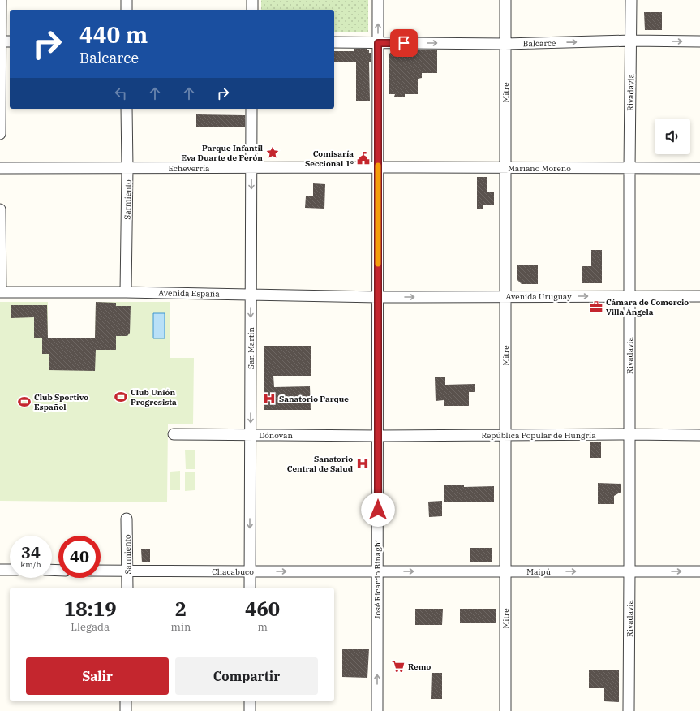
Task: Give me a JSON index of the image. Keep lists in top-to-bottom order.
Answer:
{
  "streets": {
    "street": [
      "Balcarce",
      "Mitre",
      "Rivadavia",
      "Echeverría",
      "Mariano Moreno",
      "Sarmiento",
      "Avenida España",
      "Avenida Uruguay",
      "San Martín",
      "Dónovan",
      "República Popular de Hungría",
      "Chacabuco",
      "Maipú",
      "José Ricardo Binaghi"
    ]
  },
  "crossings": [
    ["Balcarce", "Mitre"],
    ["Balcarce", "Rivadavia"],
    ["Balcarce", "José Ricardo Binaghi"],
    ["Mitre", "Mariano Moreno"],
    ["Mitre", "Avenida Uruguay"],
    ["Mitre", "República Popular de Hungría"],
    ["Mitre", "Maipú"],
    ["Rivadavia", "Mariano Moreno"],
    ["Rivadavia", "Avenida Uruguay"],
    ["Rivadavia", "República Popular de Hungría"],
    ["Rivadavia", "Maipú"],
    ["Echeverría", "Mariano Moreno"],
    ["Echeverría", "Sarmiento"],
    ["Echeverría", "San Martín"],
    ["Echeverría", "José Ricardo Binaghi"],
    ["Mariano Moreno", "José Ricardo Binaghi"],
    ["Sarmiento", "Avenida España"],
    ["Sarmiento", "Chacabuco"],
    ["Avenida España", "Avenida Uruguay"],
    ["Avenida España", "San Martín"],
    ["Avenida España", "José Ricardo Binaghi"],
    ["Avenida Uruguay", "José Ricardo Binaghi"],
    ["San Martín", "Dónovan"],
    ["San Martín", "Chacabuco"],
    ["Dónovan", "República Popular de Hungría"],
    ["Dónovan", "José Ricardo Binaghi"],
    ["República Popular de Hungría", "José Ricardo Binaghi"],
    ["Chacabuco", "Maipú"],
    ["Chacabuco", "José Ricardo Binaghi"],
    ["Maipú", "José Ricardo Binaghi"]
  ],
  "one_way": [
    "Balcarce",
    "Avenida Uruguay",
    "San Martín",
    "Chacabuco",
    "Maipú"
  ],
  "places": {
    "place": ["Parque Infantil Eva Duarte de Perón"],
    "public building": ["Comisaría Seccional 1º"],
    "office": ["Cámara de Comercio Villa Ángela"],
    "sports": ["Club Unión Progresista", "Club Sportivo Español"],
    "hospital": ["Sanatorio Parque", "Sanatorio Central de Salud"],
    "supermarket": ["Remo"]
  },
  "page": {
    "turn": ["440 m", "Balcarce"],
    "speed": "34 km/h",
    "limit": "40",
    "eta": [
      "18:19",
      "Llegada",
      "2",
      "min",
      "460",
      "m"
    ],
    "buttons": ["Salir", "Compartir"]
  }
}
